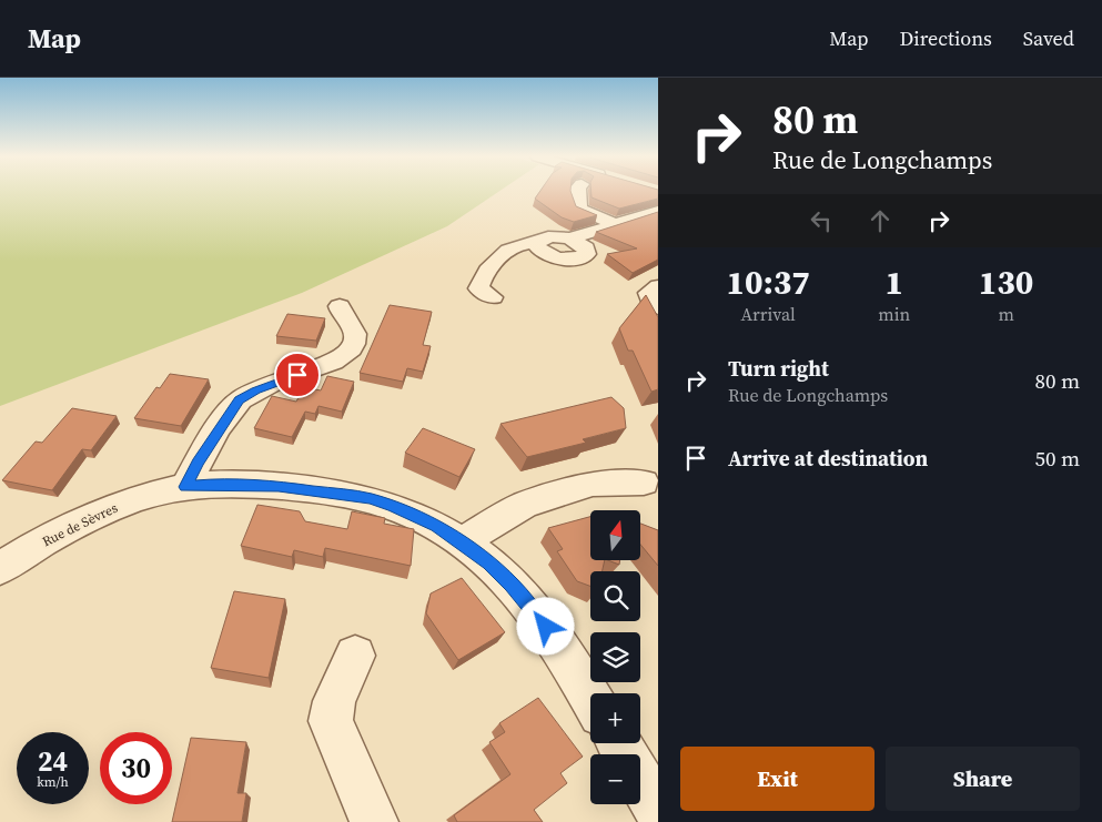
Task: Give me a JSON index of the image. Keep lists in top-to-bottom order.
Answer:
{
  "streets": {
    "street": ["Rue de Sèvres"]
  },
  "north": "top",
  "page": {
    "header": "Map",
    "nav": ["Map", "Directions", "Saved"],
    "turn": ["80 m", "Rue de Longchamps"],
    "eta": [
      "10:37",
      "Arrival",
      "1",
      "min",
      "130",
      "m"
    ],
    "list": [
      {
        "name": "Turn right",
        "note": "Rue de Longchamps",
        "value": "80 m"
      },
      {
        "name": "Arrive at destination",
        "value": "50 m"
      }
    ],
    "map_buttons": ["+", "−"],
    "speed": "24 km/h",
    "limit": "30",
    "buttons": ["Exit", "Share"]
  }
}
